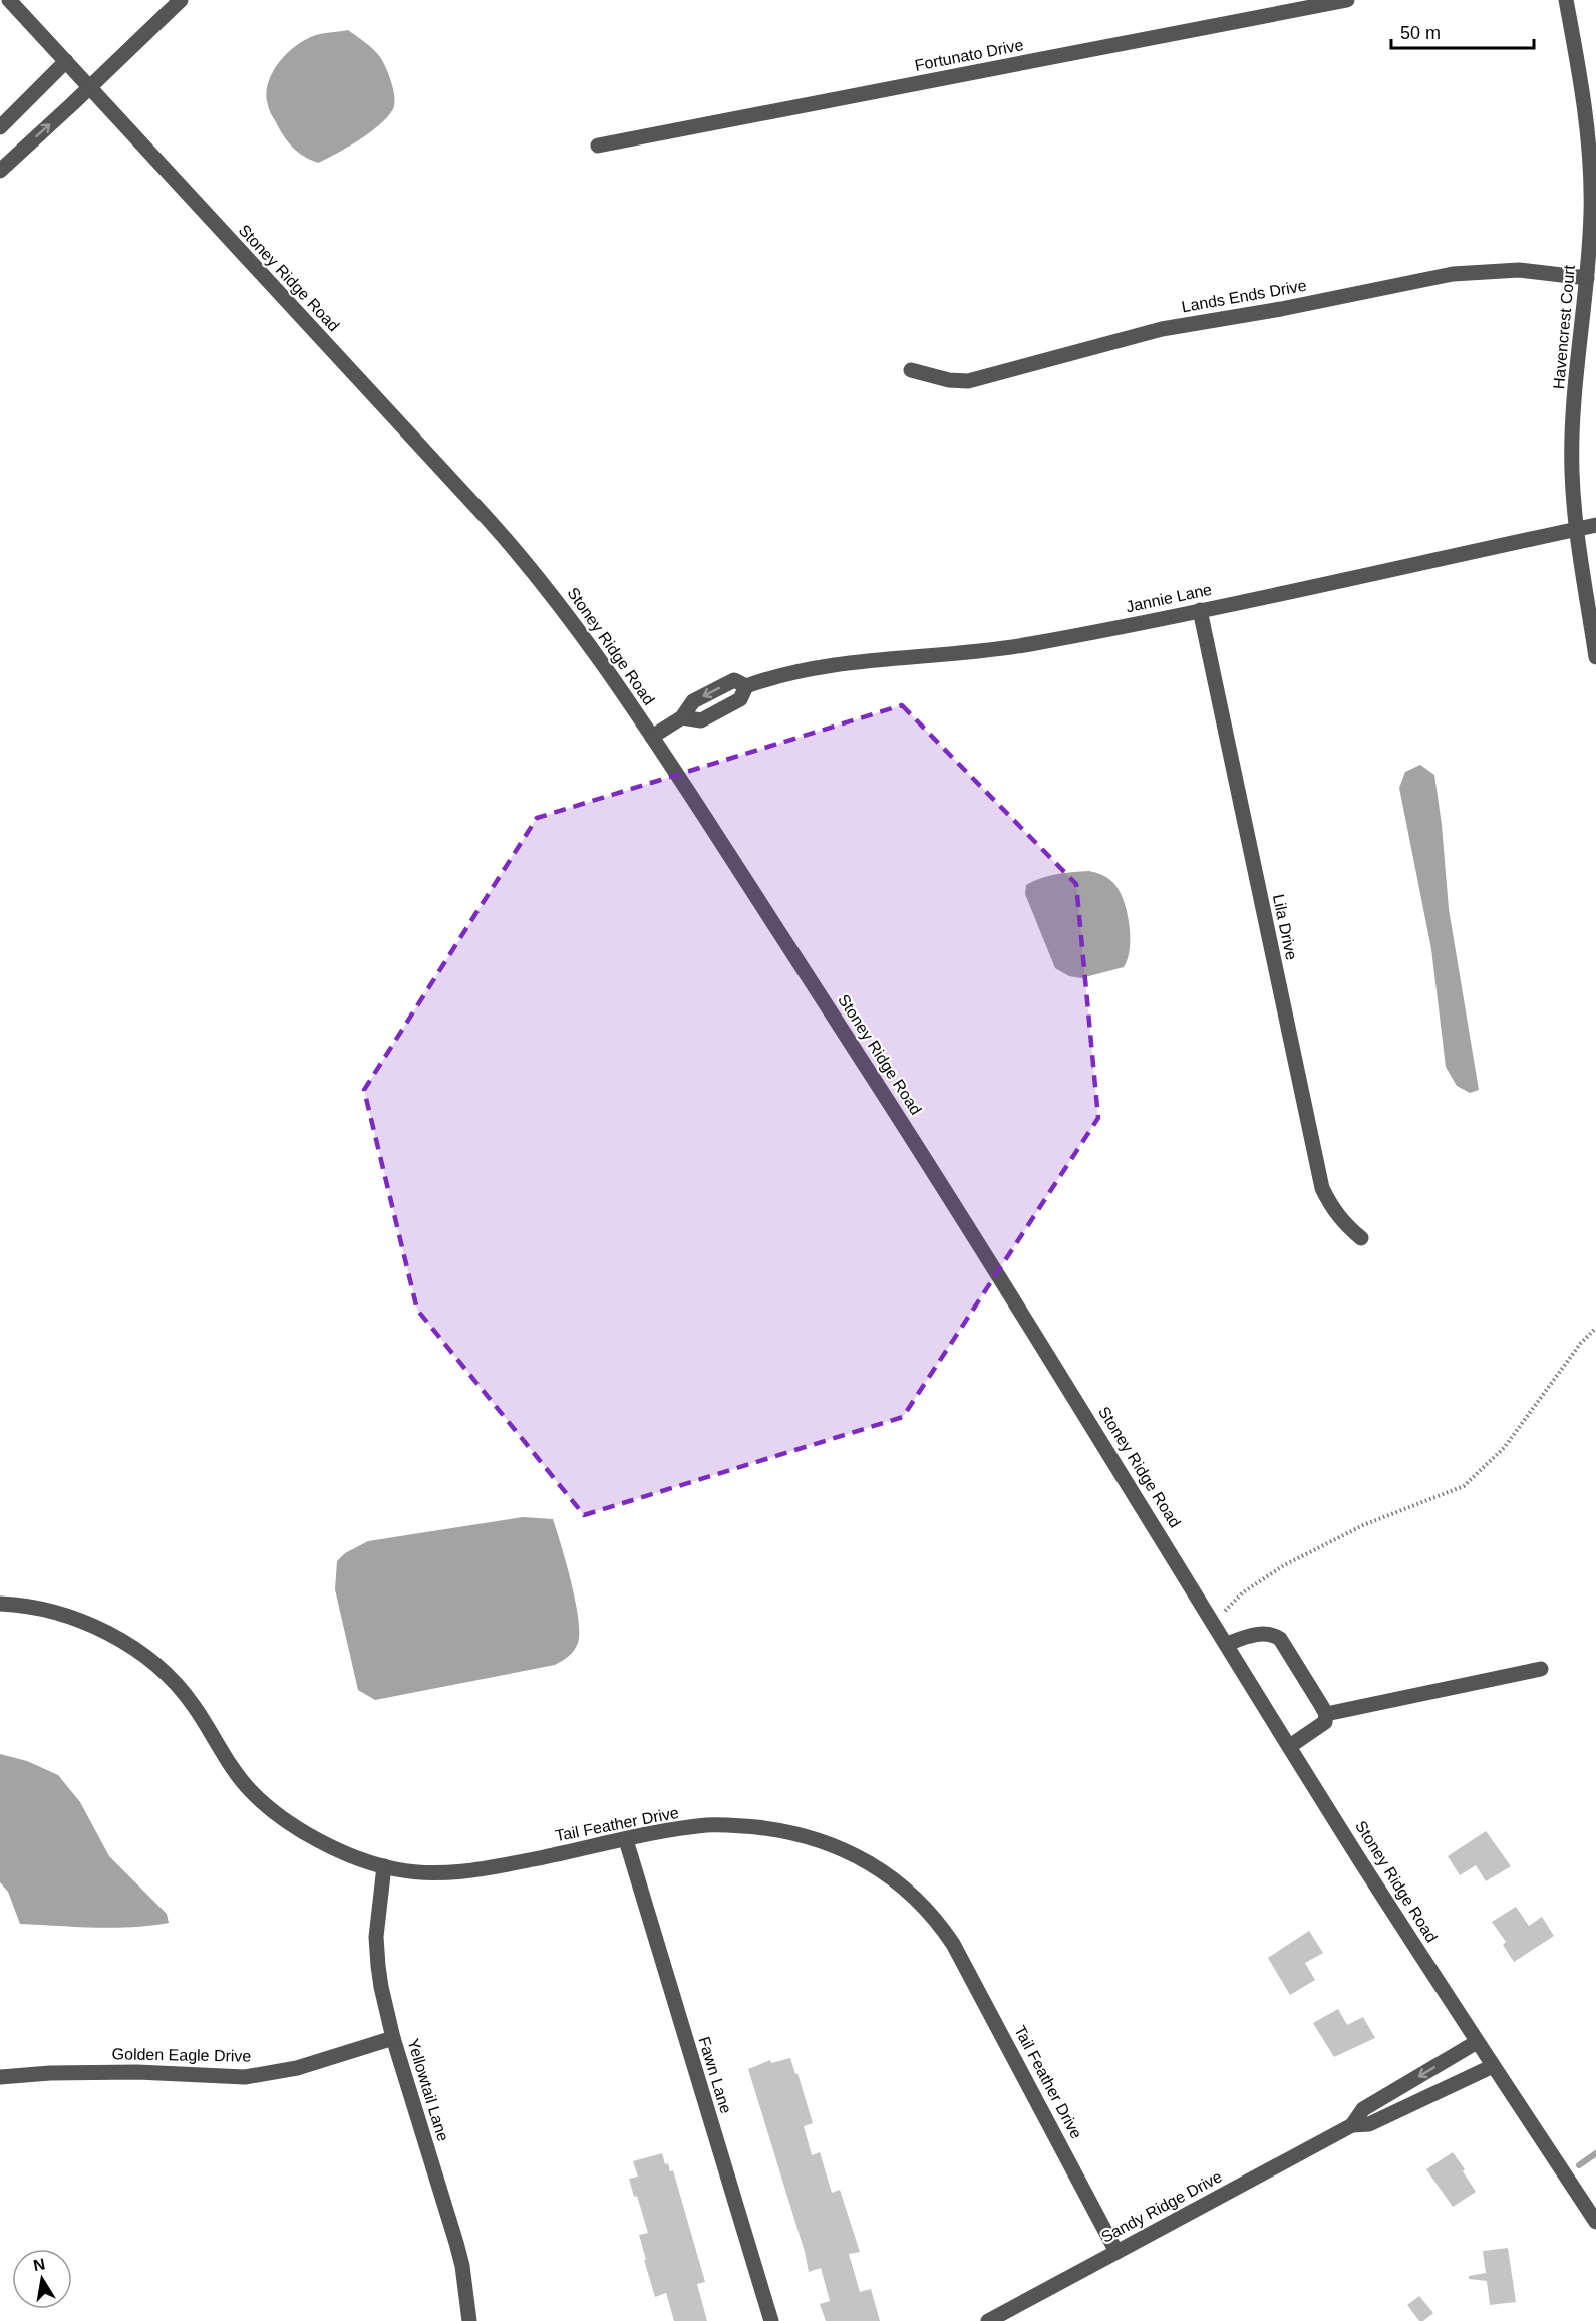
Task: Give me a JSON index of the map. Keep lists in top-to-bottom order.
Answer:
{
  "streets": {
    "street": [
      "Fortunato Drive",
      "Stoney Ridge Road",
      "Lands Ends Drive",
      "Havencrest Court",
      "Jannie Lane",
      "Lila Drive",
      "Tail Feather Drive",
      "Golden Eagle Drive",
      "Fawn Lane",
      "Yellowtail Lane",
      "Sandy Ridge Drive"
    ]
  },
  "crossings": [
    ["Stoney Ridge Road", "Jannie Lane"],
    ["Stoney Ridge Road", "Sandy Ridge Drive"],
    ["Lands Ends Drive", "Havencrest Court"],
    ["Havencrest Court", "Jannie Lane"],
    ["Jannie Lane", "Lila Drive"],
    ["Tail Feather Drive", "Fawn Lane"],
    ["Tail Feather Drive", "Yellowtail Lane"],
    ["Tail Feather Drive", "Sandy Ridge Drive"],
    ["Golden Eagle Drive", "Yellowtail Lane"]
  ],
  "scale_bar": "50 m",
  "north": "top"
}
